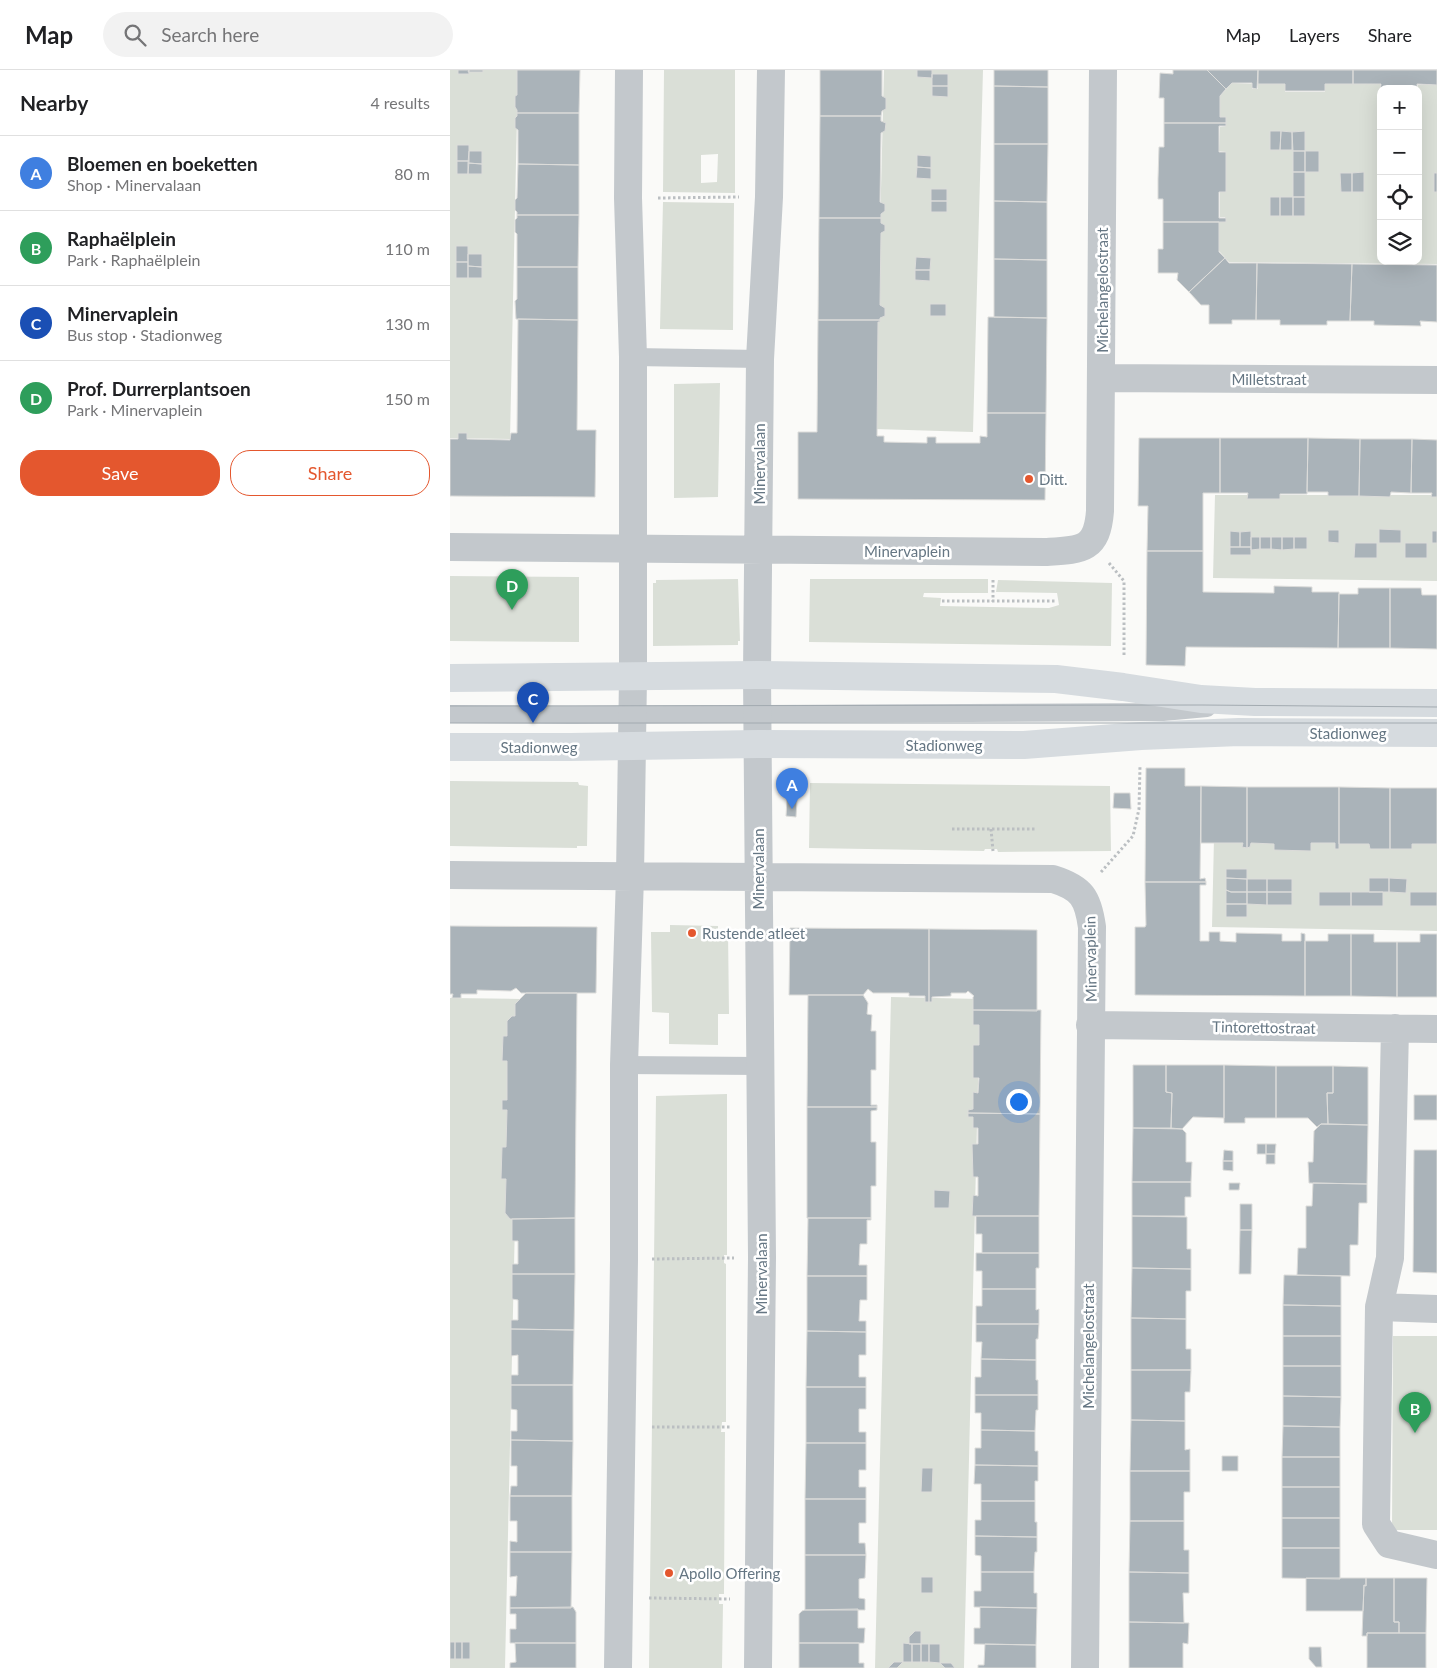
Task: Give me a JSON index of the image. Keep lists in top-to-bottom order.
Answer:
{
  "streets": {
    "main road": ["Stadionweg"],
    "street": [
      "Michelangelostraat",
      "Milletstraat",
      "Minervalaan",
      "Minervaplein",
      "Tintorettostraat"
    ]
  },
  "crossings": [
    ["Michelangelostraat", "Milletstraat"],
    ["Michelangelostraat", "Minervaplein"],
    ["Michelangelostraat", "Tintorettostraat"],
    ["Minervalaan", "Minervaplein"],
    ["Minervalaan", "Stadionweg"],
    ["Minervaplein", "Stadionweg"],
    ["Minervaplein", "Tintorettostraat"]
  ],
  "places": ["Ditt.", "Rustende atleet", "Apollo Offering"],
  "page": {
    "header": "Map",
    "search": "Search here",
    "nav": ["Map", "Layers", "Share"],
    "heading": ["Nearby", "4 results"],
    "map_buttons": ["+", "−"],
    "list": [
      {
        "mark": "A",
        "name": "Bloemen en boeketten",
        "note": "Shop · Minervalaan",
        "value": "80 m"
      },
      {
        "mark": "B",
        "name": "Raphaëlplein",
        "note": "Park · Raphaëlplein",
        "value": "110 m"
      },
      {
        "mark": "C",
        "name": "Minervaplein",
        "note": "Bus stop · Stadionweg",
        "value": "130 m"
      },
      {
        "mark": "D",
        "name": "Prof. Durrerplantsoen",
        "note": "Park · Minervaplein",
        "value": "150 m"
      }
    ],
    "buttons": ["Save", "Share"],
    "pins": [
      "D",
      "C",
      "A",
      "B"
    ]
  }
}
